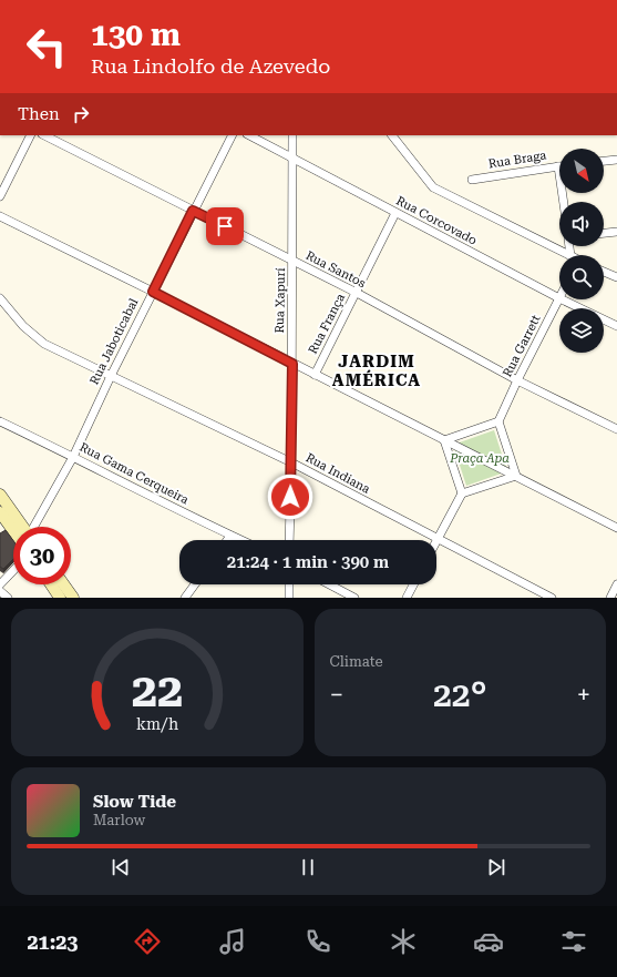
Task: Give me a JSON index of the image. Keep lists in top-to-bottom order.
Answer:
{
  "streets": {
    "street": [
      "Rua Braga",
      "Rua Corcovado",
      "Rua Santos",
      "Rua Xapurí",
      "Rua França",
      "Rua Jaboticabal",
      "Rua Garrett",
      "Rua Gama Cerqueira",
      "Rua Indiana"
    ]
  },
  "crossings": [
    ["Rua Corcovado", "Rua Xapurí"],
    ["Rua Corcovado", "Rua França"],
    ["Rua Corcovado", "Rua Garrett"],
    ["Rua Santos", "Rua Xapurí"],
    ["Rua Santos", "Rua França"],
    ["Rua Santos", "Rua Jaboticabal"],
    ["Rua Santos", "Rua Garrett"],
    ["Rua Xapurí", "Rua Indiana"],
    ["Rua Jaboticabal", "Rua Gama Cerqueira"],
    ["Rua Jaboticabal", "Rua Indiana"]
  ],
  "districts": ["JARDIM AMÉRICA"],
  "parks": ["Praça Apa"],
  "north": "bottom right",
  "page": {
    "turn": ["130 m", "Rua Lindolfo de Azevedo"],
    "then": "Then",
    "limit": "30",
    "trip": "21:24 · 1 min · 390 m",
    "tile": "Climate",
    "heat": ["−", "22°", "+"],
    "song": ["Slow Tide", "Marlow"],
    "tabs": "21:23",
    "gauge": ["22", "km/h"]
  }
}
